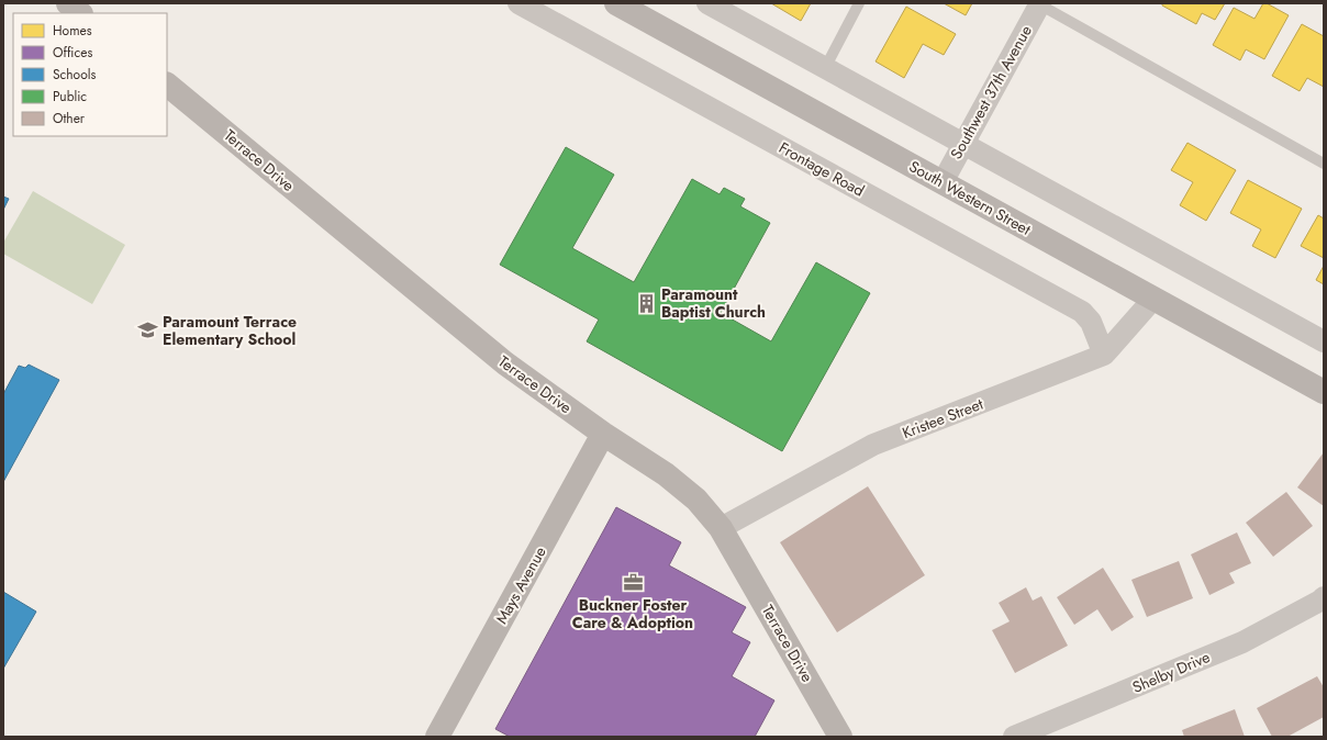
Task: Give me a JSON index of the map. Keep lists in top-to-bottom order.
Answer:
{
  "streets": {
    "street": [
      "Southwest 37th Avenue",
      "Terrace Drive",
      "Frontage Road",
      "South Western Street",
      "Kristee Street",
      "Mays Avenue",
      "Shelby Drive"
    ]
  },
  "crossings": [
    ["Southwest 37th Avenue", "South Western Street"],
    ["Terrace Drive", "Kristee Street"],
    ["Terrace Drive", "Mays Avenue"],
    ["Frontage Road", "Kristee Street"],
    ["South Western Street", "Kristee Street"]
  ],
  "places": {
    "building": ["Paramount Baptist Church"],
    "school or university": ["Paramount Terrace Elementary School"],
    "office": ["Buckner Foster Care & Adoption"]
  },
  "legend": [
    "Homes",
    "Offices",
    "Schools",
    "Public",
    "Other"
  ]
}
